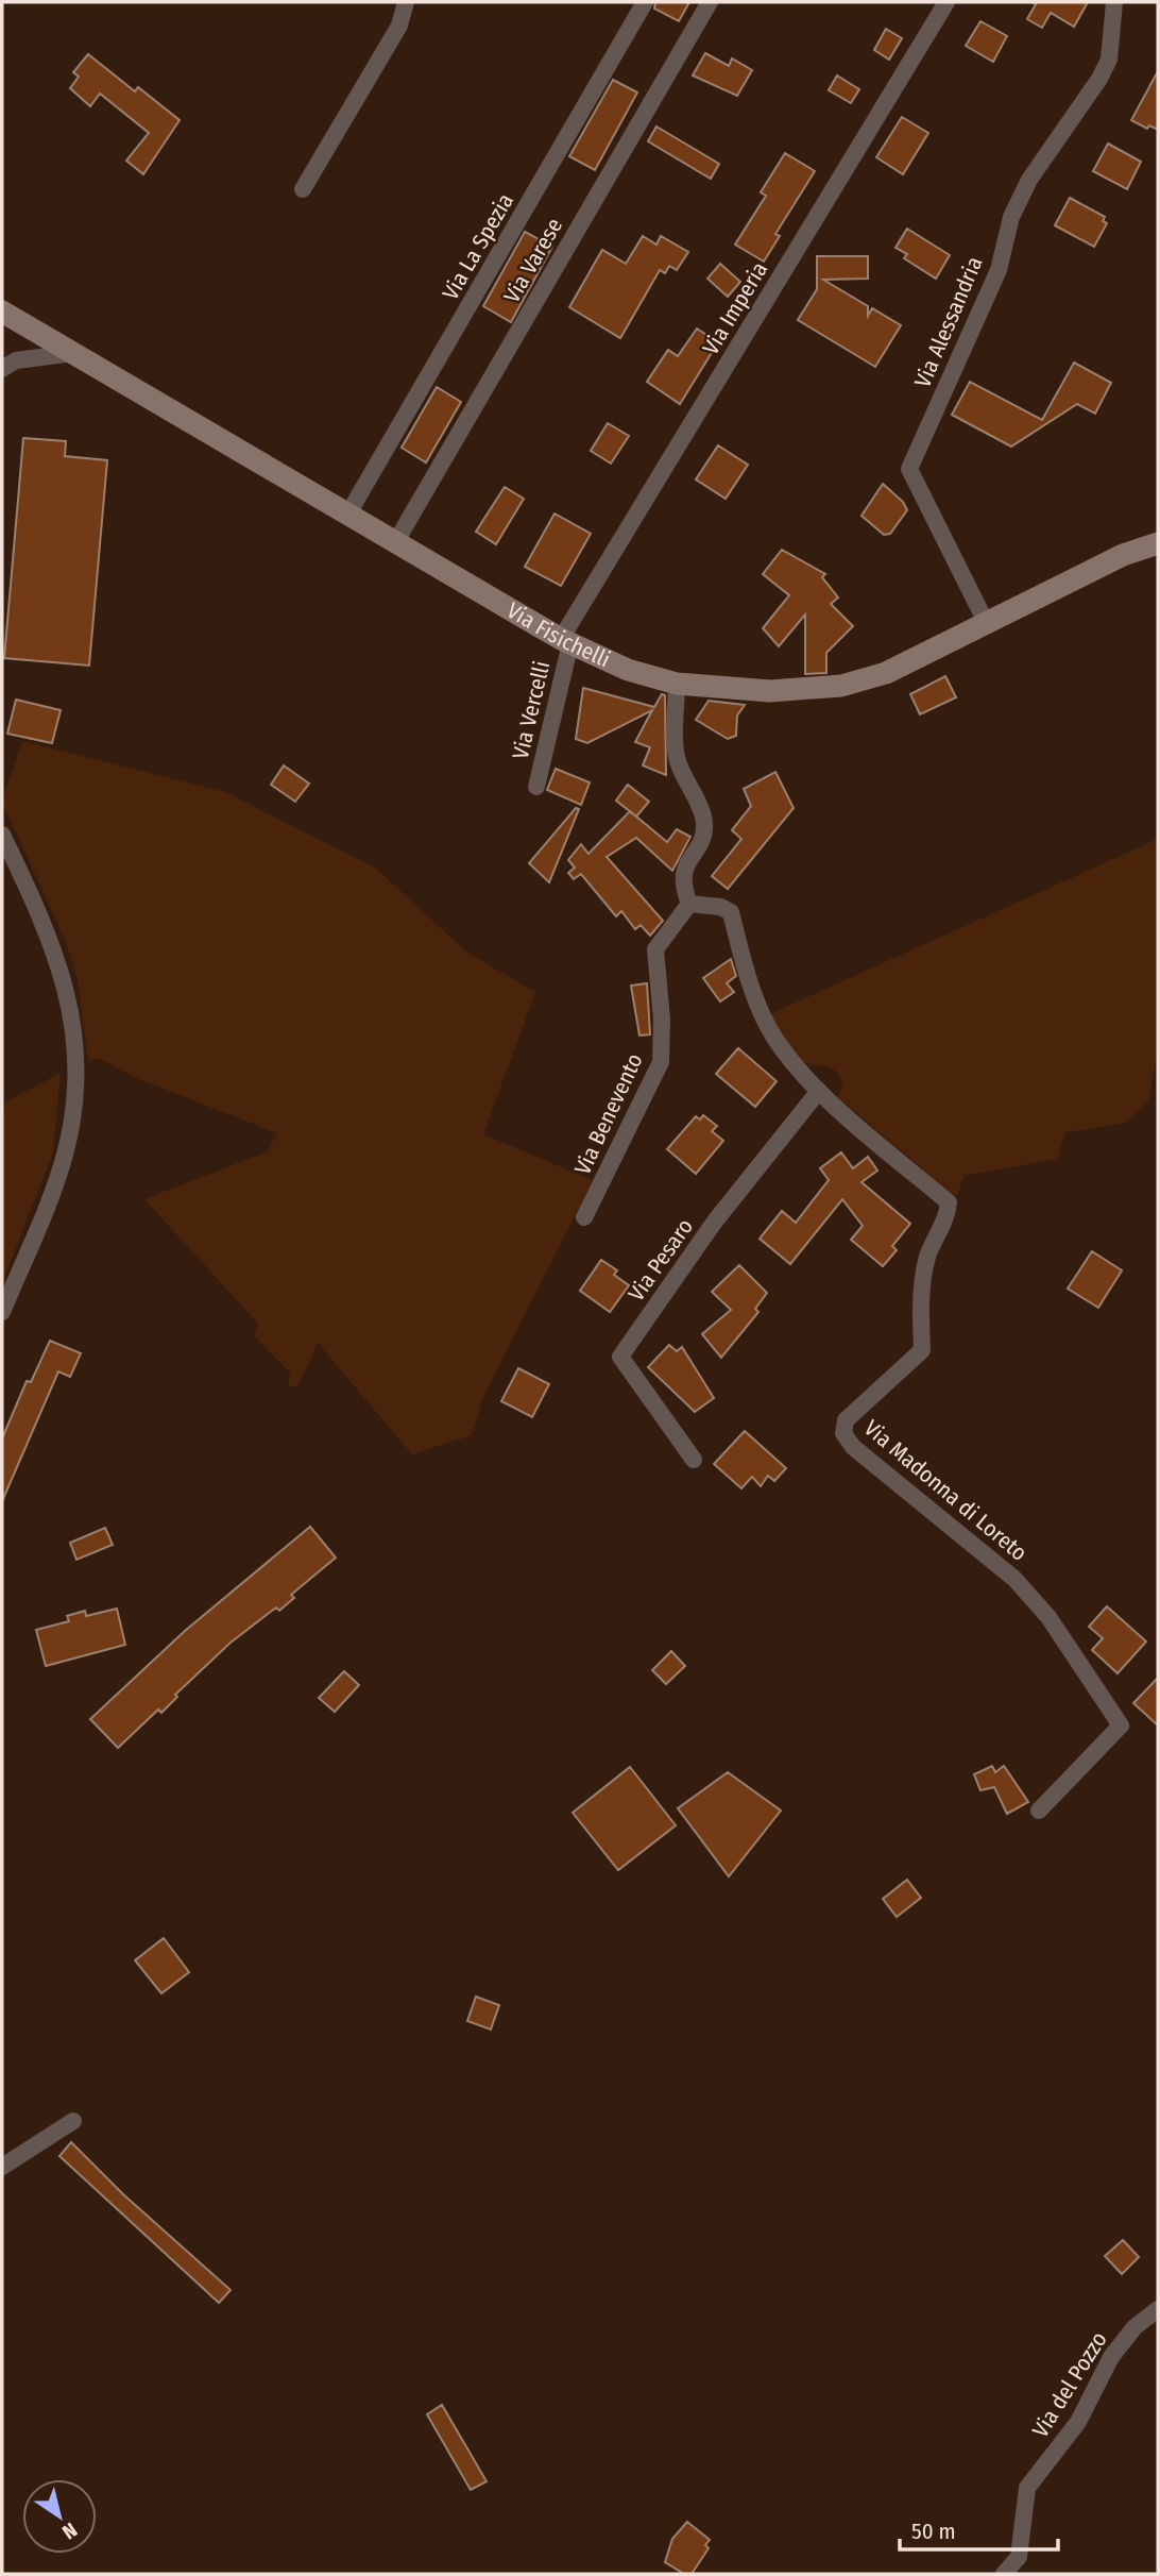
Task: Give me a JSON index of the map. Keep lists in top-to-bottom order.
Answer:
{
  "streets": {
    "main road": ["Via Fisichelli"],
    "street": [
      "Via La Spezia",
      "Via Varese",
      "Via Imperia",
      "Via Alessandria",
      "Via Vercelli",
      "Via Benevento",
      "Via Pesaro",
      "Via Madonna di Loreto",
      "Via del Pozzo"
    ]
  },
  "crossings": [
    ["Via La Spezia", "Via Fisichelli"],
    ["Via Varese", "Via Fisichelli"],
    ["Via Imperia", "Via Fisichelli"],
    ["Via Imperia", "Via Vercelli"],
    ["Via Alessandria", "Via Fisichelli"],
    ["Via Fisichelli", "Via Vercelli"],
    ["Via Benevento", "Via Madonna di Loreto"],
    ["Via Pesaro", "Via Madonna di Loreto"]
  ],
  "scale_bar": "50 m",
  "north": "bottom right"
}
